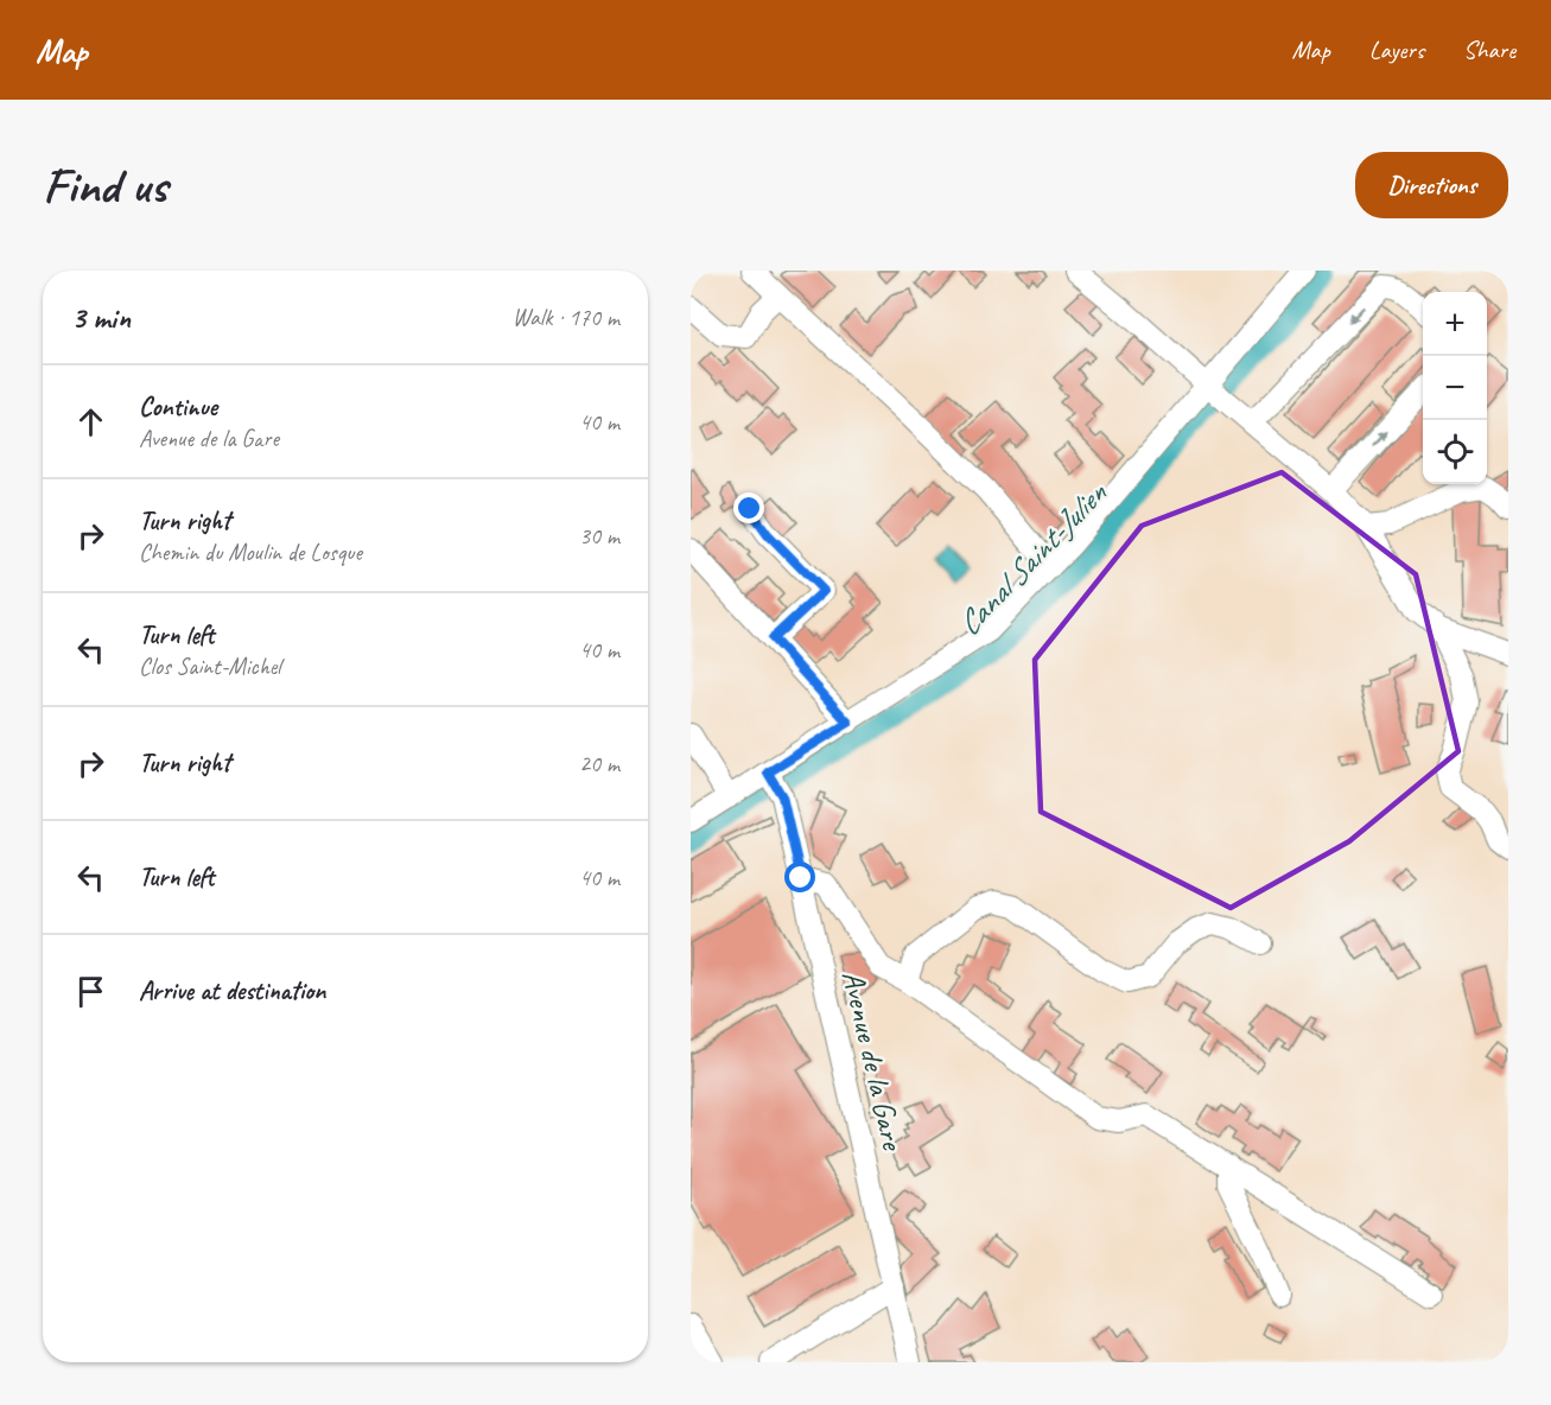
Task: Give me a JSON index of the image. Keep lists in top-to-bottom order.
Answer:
{
  "streets": {
    "street": ["Avenue de la Gare"]
  },
  "water": ["Canal Saint-Julien"],
  "page": {
    "header": "Map",
    "nav": ["Map", "Layers", "Share"],
    "buttons": "Directions",
    "title": "Find us",
    "heading": ["3 min", "Walk · 170 m"],
    "map_buttons": ["+", "−"],
    "list": [
      ["Continue", "Avenue de la Gare", "40 m"],
      ["Turn right", "Chemin du Moulin de Losque", "30 m"],
      ["Turn left", "Clos Saint-Michel", "40 m"],
      ["Turn right", "20 m"],
      ["Turn left", "40 m"],
      "Arrive at destination"
    ]
  }
}
